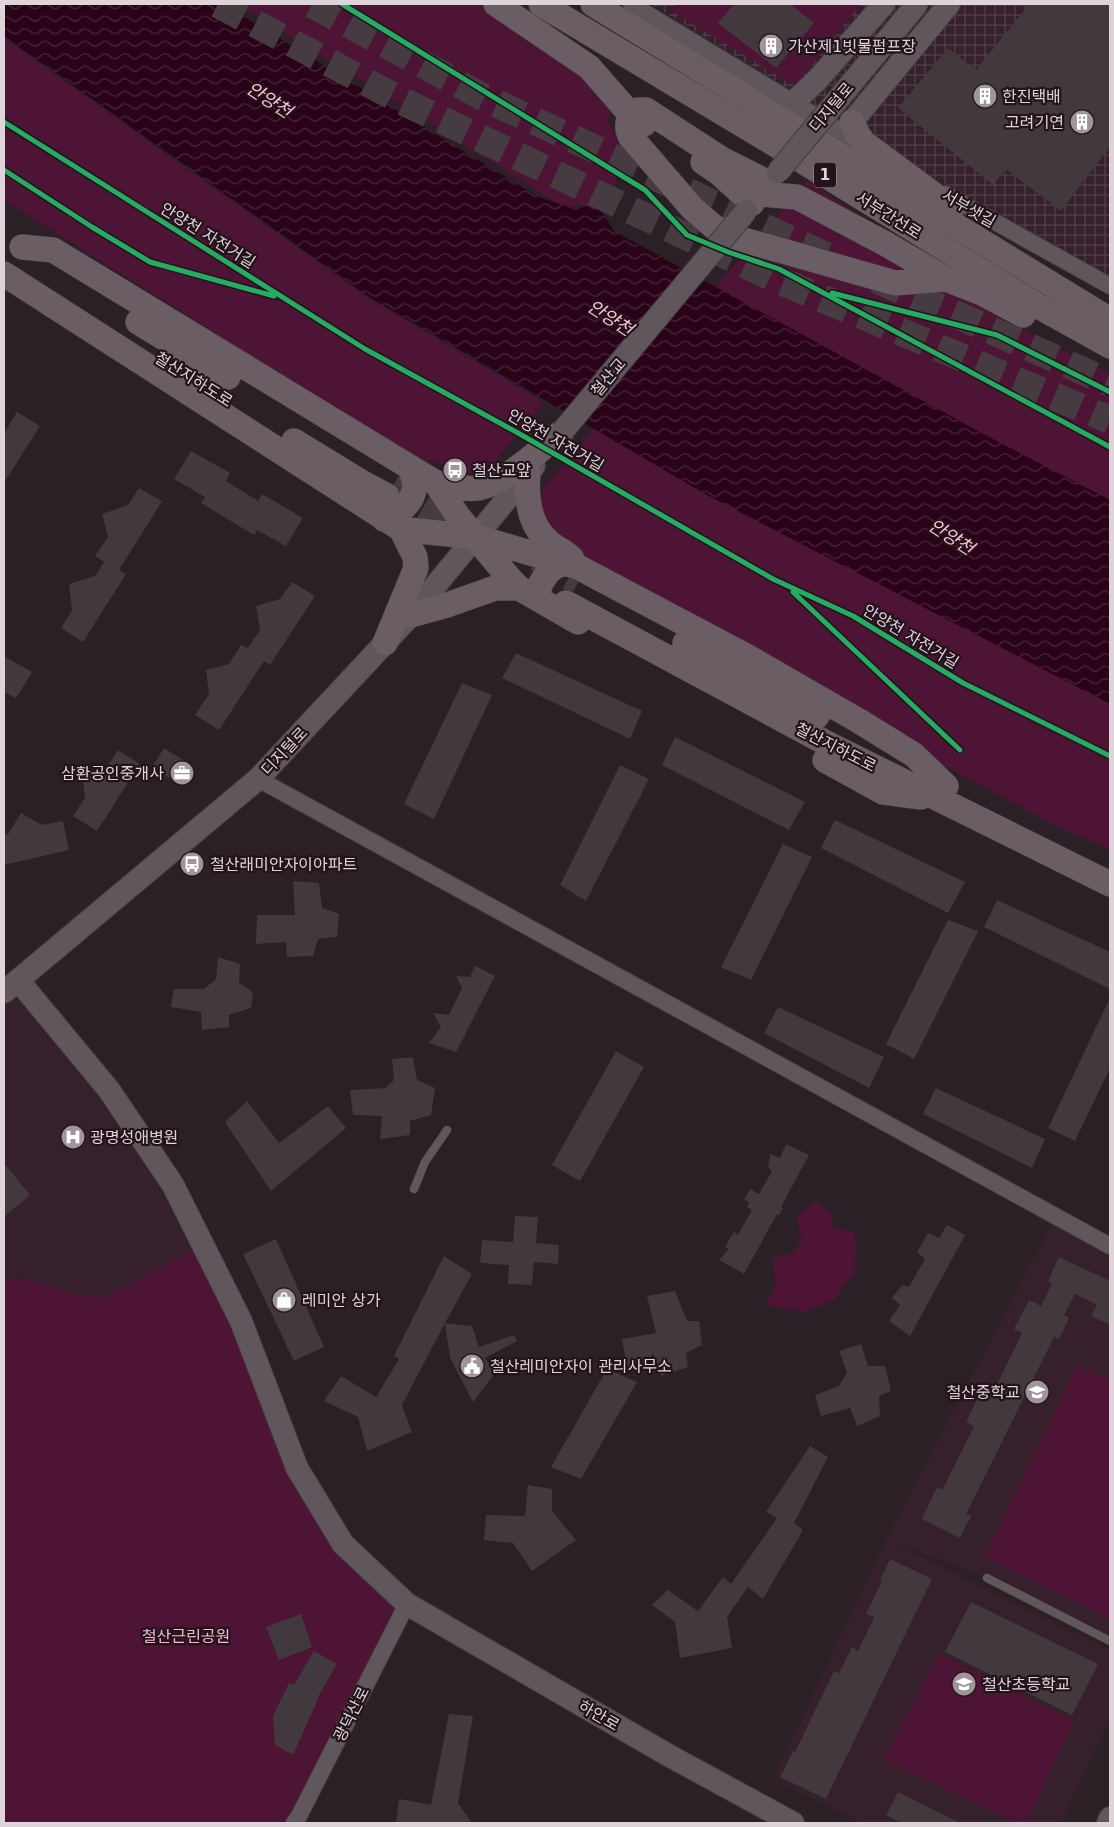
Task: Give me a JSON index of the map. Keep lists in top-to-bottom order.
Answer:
{
  "streets": {
    "main road": [
      "디지털로",
      "1",
      "서부간선로",
      "철산교",
      "철산지하도로",
      "하안로"
    ],
    "street": ["서부샛길", "광덕산로"],
    "cycle path": ["안양천 자전거길"]
  },
  "crossings": [
    ["디지털로", "철산교"],
    ["디지털로", "하안로"],
    ["광덕산로", "하안로"]
  ],
  "water": ["안양천"],
  "parks": ["철산근린공원"],
  "places": {
    "building": ["가산제1빗물펌프장", "한진택배", "고려기연"],
    "bus stop": ["철산교앞", "철산래미안자이아파트"],
    "office": ["삼환공인중개사"],
    "hospital": ["광명성애병원"],
    "shop": ["레미안 상가"],
    "public building": ["철산레미안자이 관리사무소"],
    "school or university": ["철산중학교", "철산초등학교"]
  }
}
